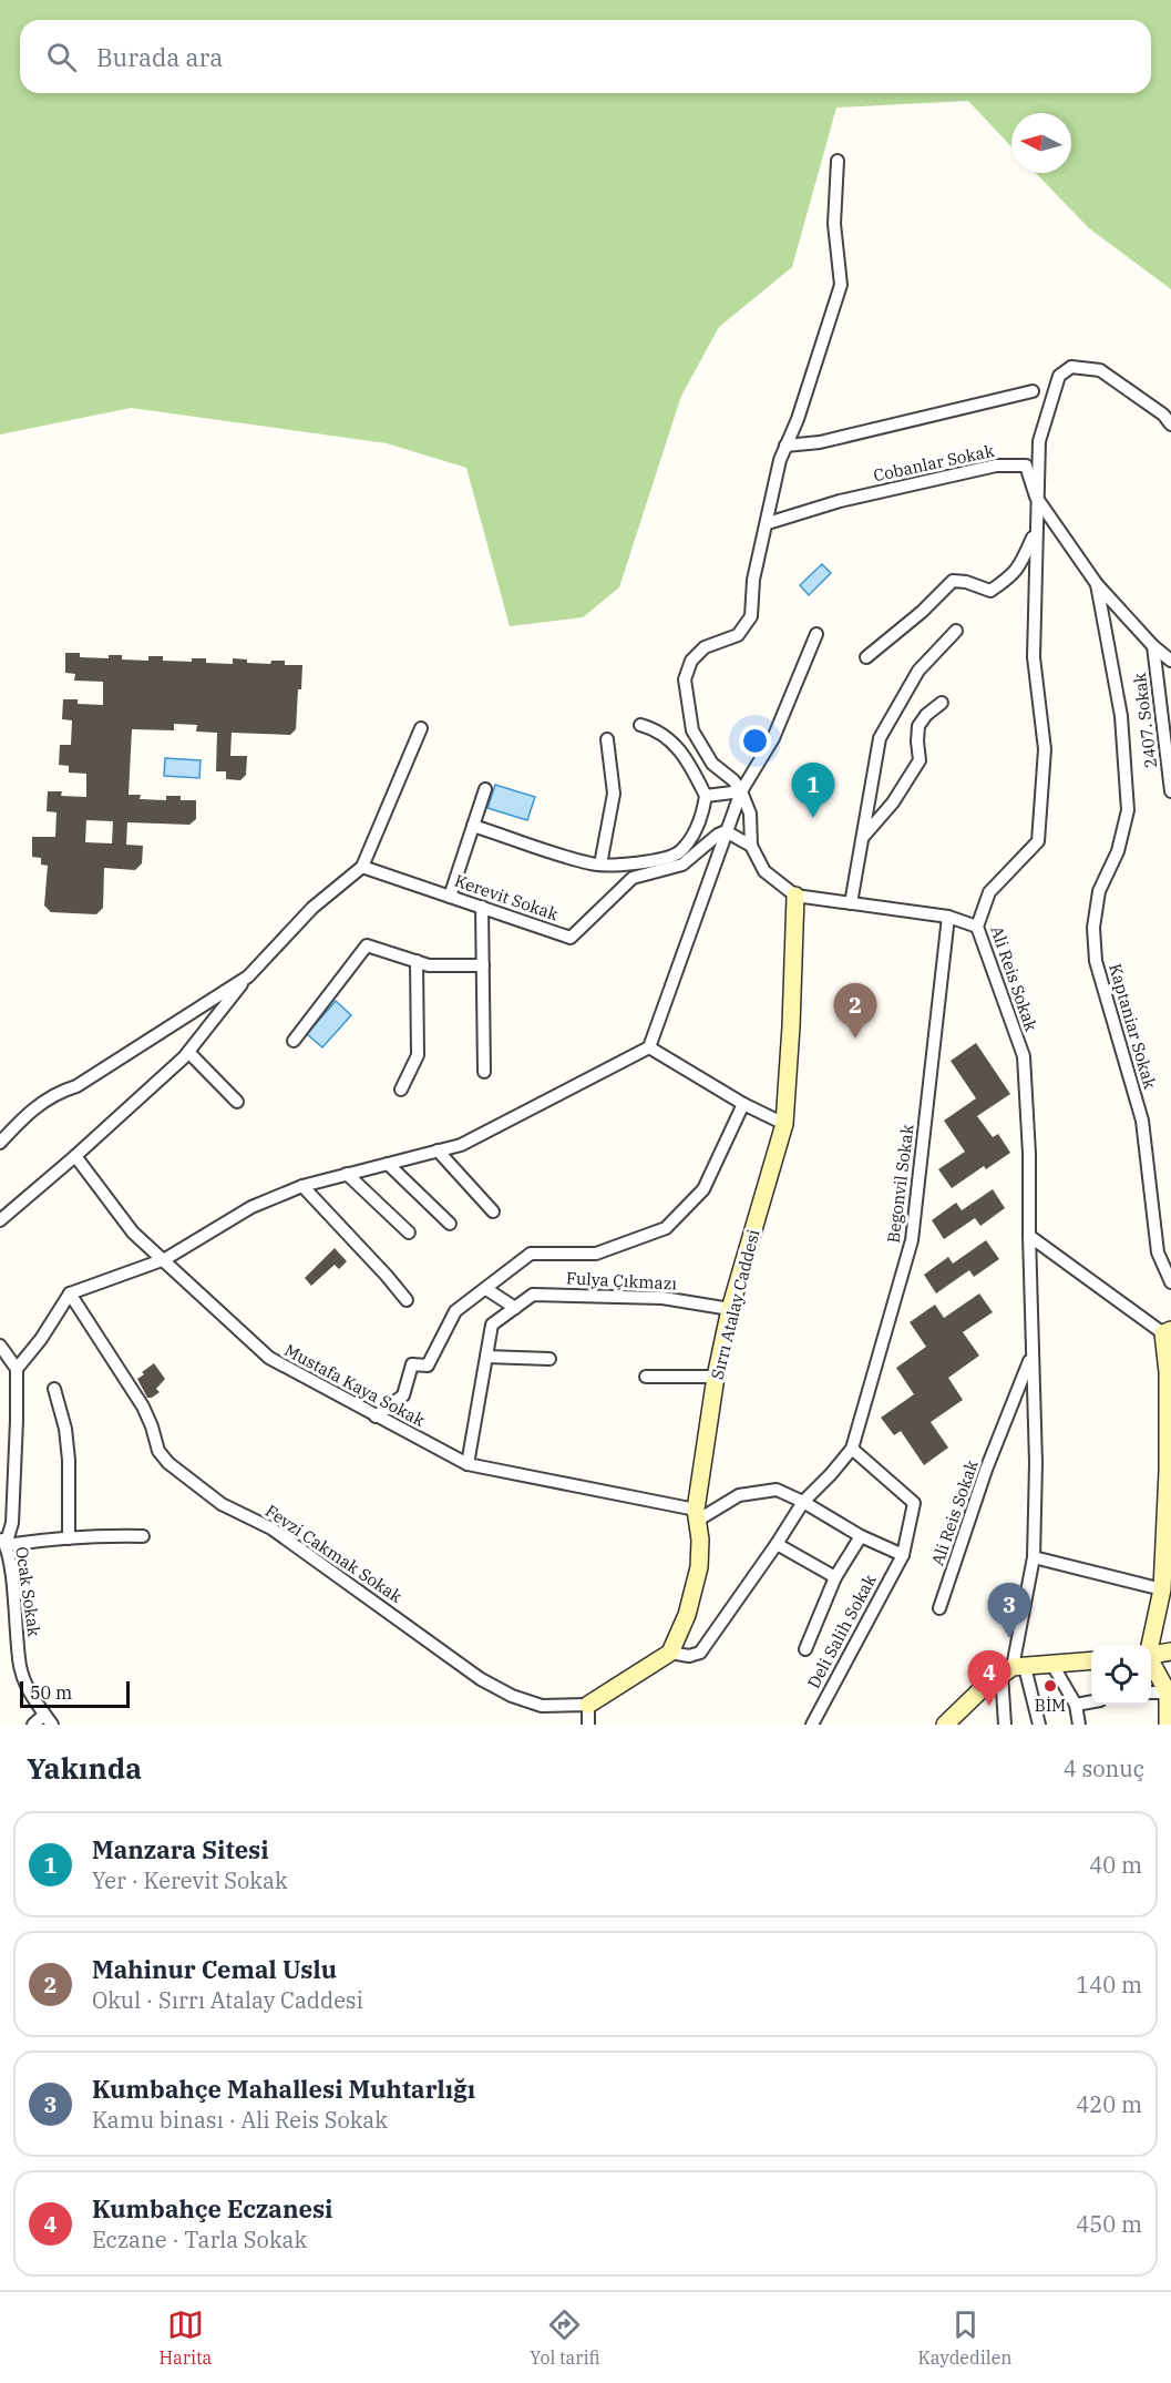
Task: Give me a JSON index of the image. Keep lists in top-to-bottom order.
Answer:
{
  "streets": {
    "street": [
      "Cobanlar Sokak",
      "2407. Sokak",
      "Kerevit Sokak",
      "Ali Reis Sokak",
      "Kaptaniar Sokak",
      "Begonvil Sokak",
      "Fulya Çıkmazı",
      "Sırrı Atalay Caddesi",
      "Mustafa Kaya Sokak",
      "Fevzi Cakmak Sokak",
      "Ocak Sokak",
      "Deli Salih Sokak"
    ]
  },
  "crossings": [
    ["Cobanlar Sokak", "2407. Sokak"],
    ["Cobanlar Sokak", "Ali Reis Sokak"],
    ["Cobanlar Sokak", "Kaptaniar Sokak"],
    ["Begonvil Sokak", "Deli Salih Sokak"],
    ["Fulya Çıkmazı", "Sırrı Atalay Caddesi"],
    ["Fulya Çıkmazı", "Mustafa Kaya Sokak"],
    ["Sırrı Atalay Caddesi", "Mustafa Kaya Sokak"]
  ],
  "places": ["BİM"],
  "scale_bar": "50 m",
  "north": "left",
  "page": {
    "search": "Burada ara",
    "pins": [
      "1",
      "2",
      "3",
      "4"
    ],
    "scale": "50 m",
    "heading": ["Yakında", "4 sonuç"],
    "list": [
      {
        "mark": "1",
        "name": "Manzara Sitesi",
        "note": "Yer · Kerevit Sokak",
        "value": "40 m"
      },
      {
        "mark": "2",
        "name": "Mahinur Cemal Uslu",
        "note": "Okul · Sırrı Atalay Caddesi",
        "value": "140 m"
      },
      {
        "mark": "3",
        "name": "Kumbahçe Mahallesi Muhtarlığı",
        "note": "Kamu binası · Ali Reis Sokak",
        "value": "420 m"
      },
      {
        "mark": "4",
        "name": "Kumbahçe Eczanesi",
        "note": "Eczane · Tarla Sokak",
        "value": "450 m"
      }
    ],
    "nav": ["Harita", "Yol tarifi", "Kaydedilen"]
  }
}
